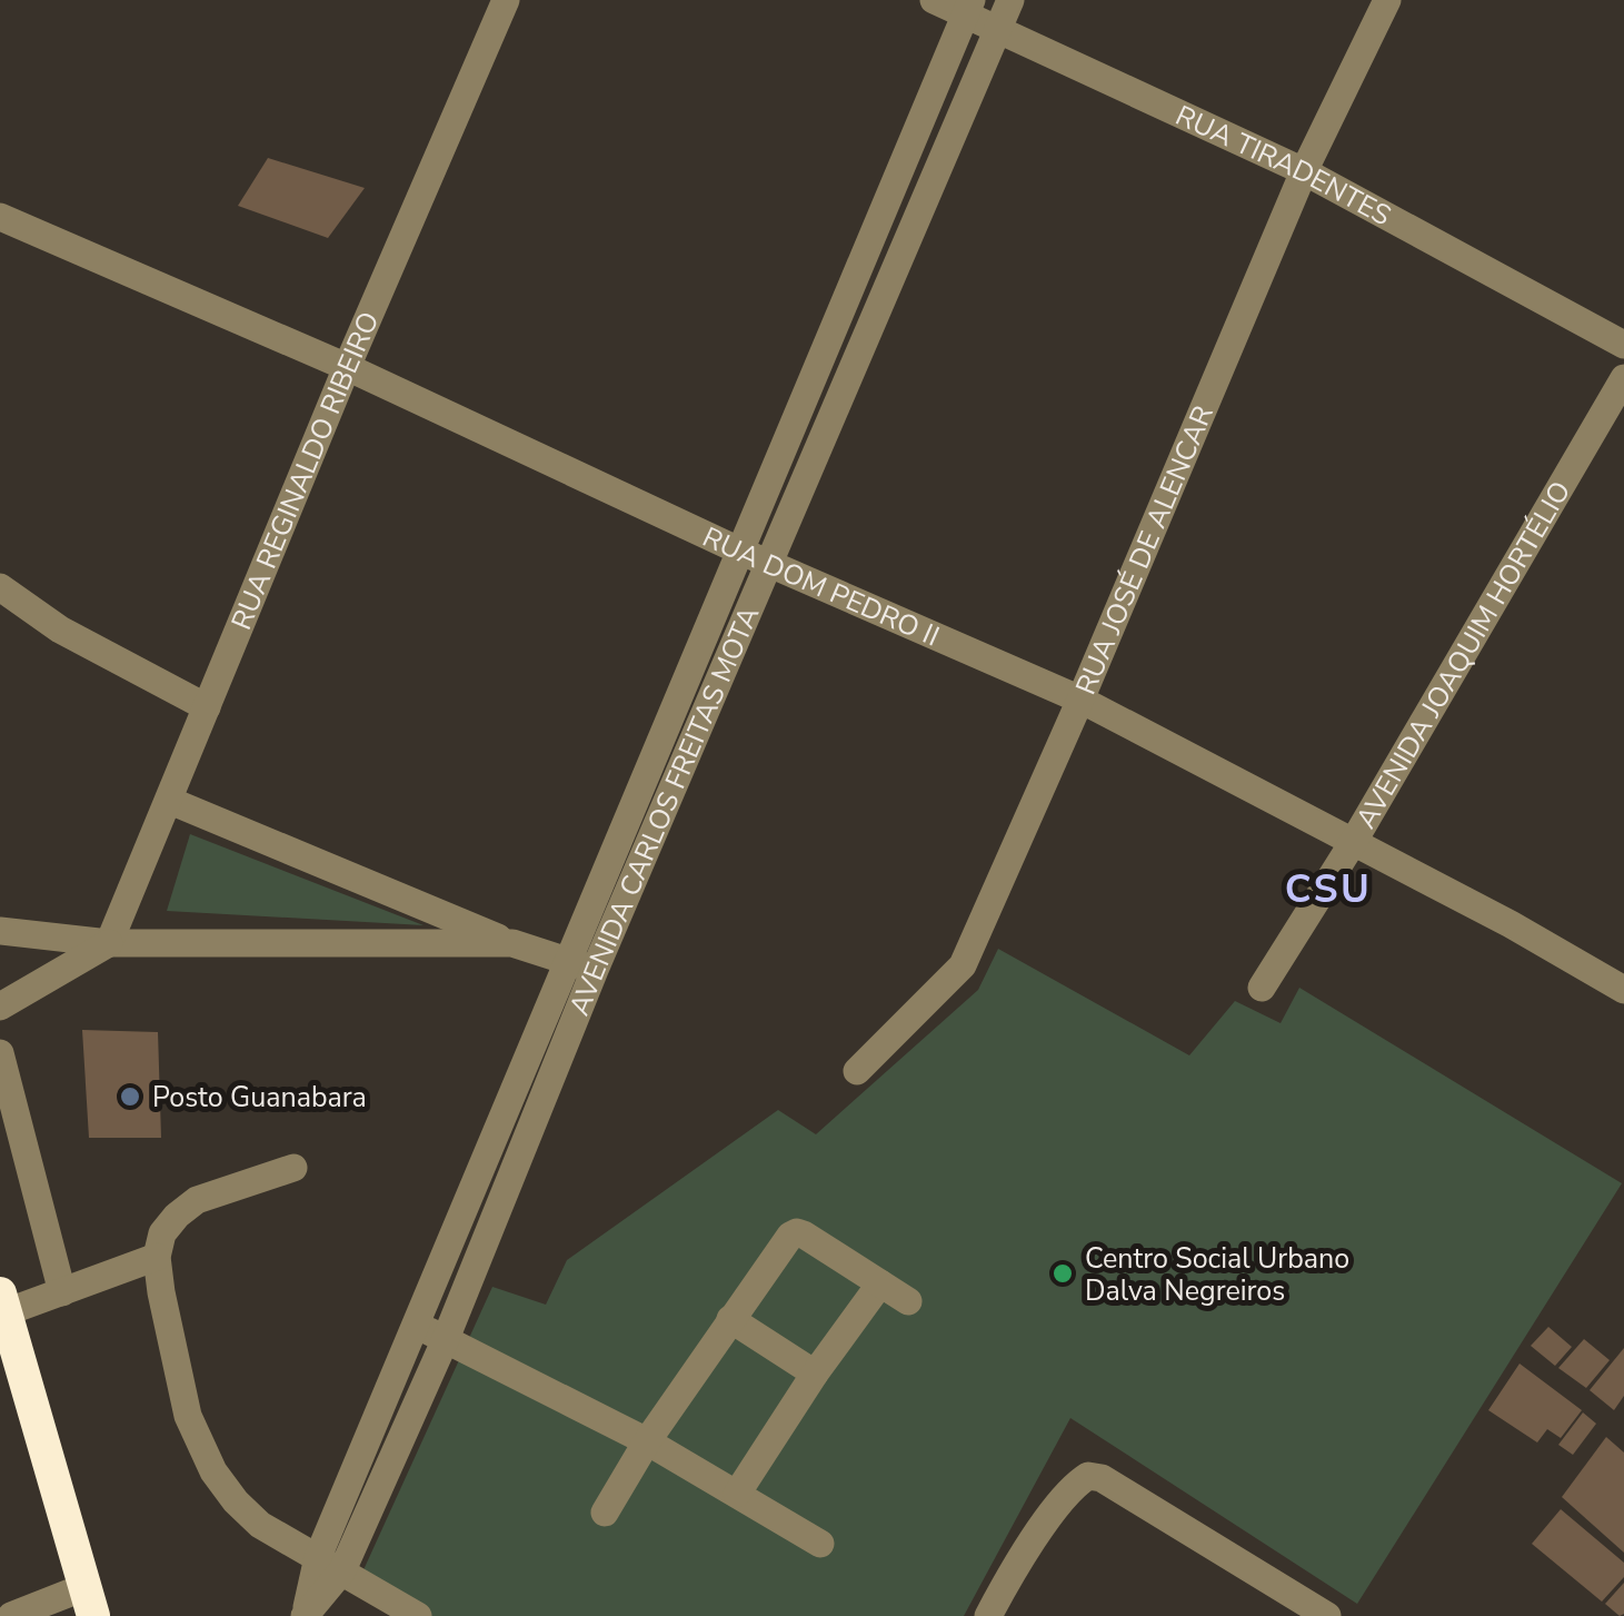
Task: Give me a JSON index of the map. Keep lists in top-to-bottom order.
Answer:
{
  "streets": {
    "street": [
      "RUA TIRADENTES",
      "RUA REGINALDO RIBEIRO",
      "RUA JOSÉ DE ALENCAR",
      "RUA DOM PEDRO II",
      "AVENIDA JOAQUIM HORTÉLIO",
      "AVENIDA CARLOS FREITAS MOTA"
    ]
  },
  "crossings": [
    ["RUA TIRADENTES", "RUA JOSÉ DE ALENCAR"],
    ["RUA TIRADENTES", "AVENIDA CARLOS FREITAS MOTA"],
    ["RUA REGINALDO RIBEIRO", "RUA DOM PEDRO II"],
    ["RUA JOSÉ DE ALENCAR", "RUA DOM PEDRO II"],
    ["RUA DOM PEDRO II", "AVENIDA JOAQUIM HORTÉLIO"],
    ["RUA DOM PEDRO II", "AVENIDA CARLOS FREITAS MOTA"]
  ],
  "districts": ["CSU"],
  "places": ["Posto Guanabara", "Centro Social Urbano Dalva Negreiros"]
}
